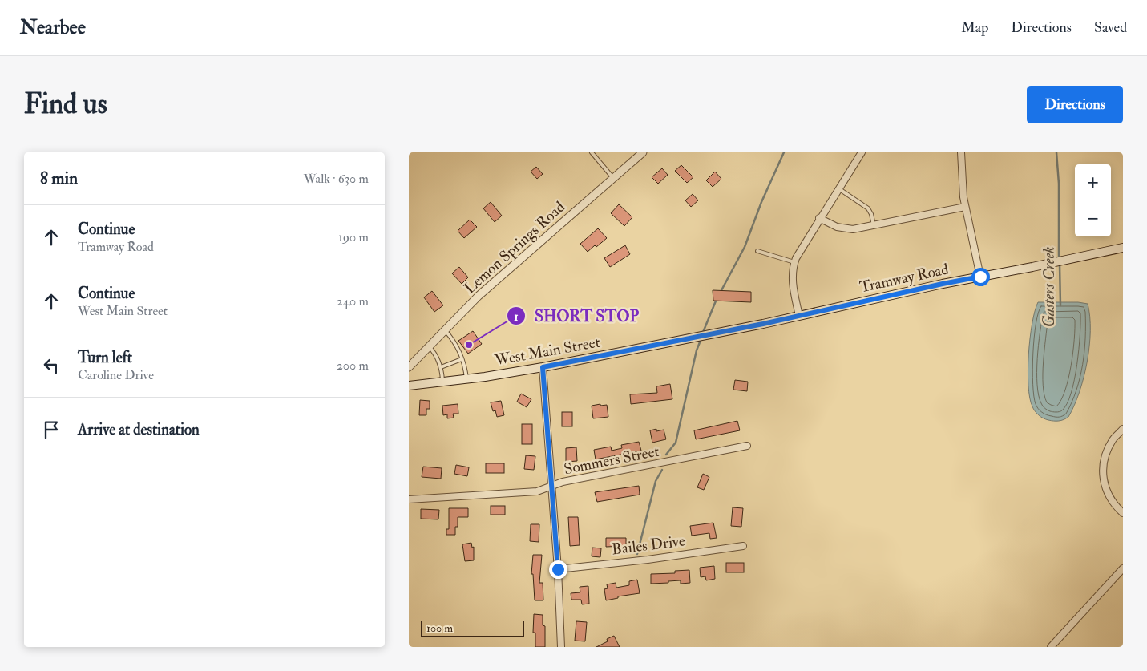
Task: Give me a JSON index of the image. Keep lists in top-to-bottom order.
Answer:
{
  "streets": {
    "main road": ["Tramway Road", "West Main Street"],
    "street": ["Lemon Springs Road", "Sommers Street", "Bailes Drive"]
  },
  "crossings": [
    ["Tramway Road", "West Main Street"]
  ],
  "water": ["Gasters Creek"],
  "places": ["SHORT STOP"],
  "scale_bar": "100 m",
  "page": {
    "header": "Nearbee",
    "nav": ["Map", "Directions", "Saved"],
    "buttons": "Directions",
    "title": "Find us",
    "heading": ["8 min", "Walk · 630 m"],
    "map_buttons": ["+", "−"],
    "list": [
      ["Continue", "Tramway Road", "190 m"],
      ["Continue", "West Main Street", "240 m"],
      ["Turn left", "Caroline Drive", "200 m"],
      "Arrive at destination"
    ],
    "scale": "100 m"
  }
}
